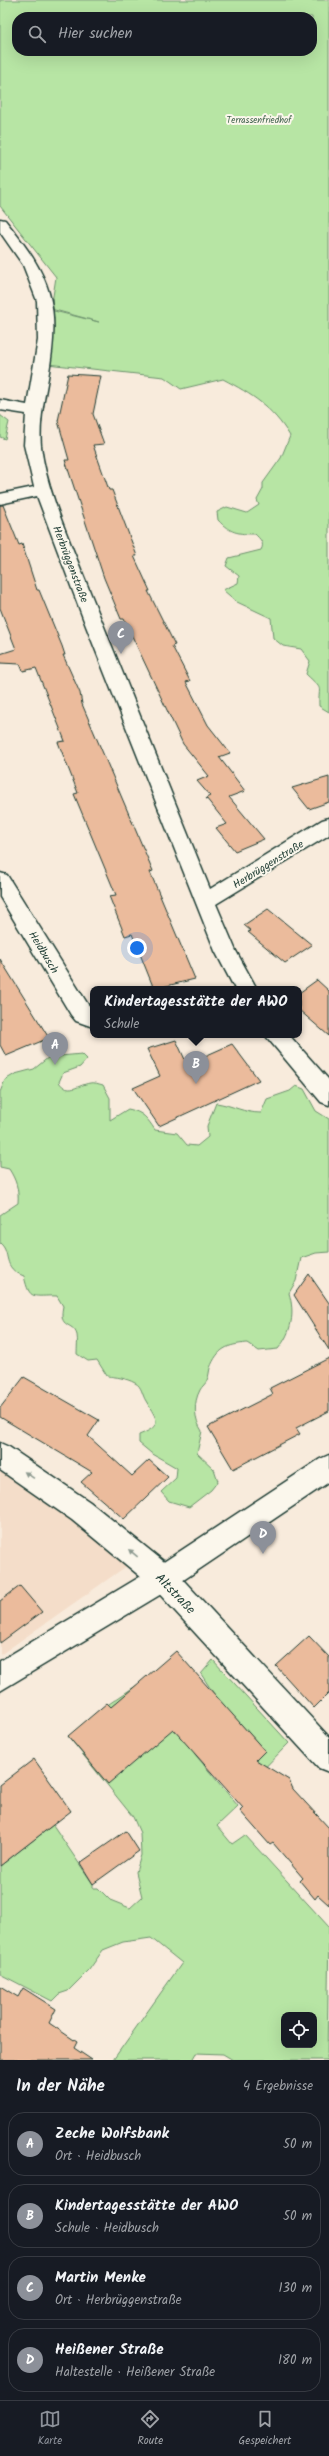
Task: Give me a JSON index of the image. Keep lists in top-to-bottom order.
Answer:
{
  "streets": {
    "street": ["Herbrüggenstraße", "Heidbusch", "Altstraße"]
  },
  "one_way": ["Altstraße"],
  "parks": ["Terrassenfriedhof"],
  "page": {
    "search": "Hier suchen",
    "pins": [
      "C",
      "A",
      "B",
      "D"
    ],
    "popup": ["Kindertagesstätte der AWO", "Schule"],
    "heading": ["In der Nähe", "4 Ergebnisse"],
    "list": [
      {
        "mark": "A",
        "name": "Zeche Wolfsbank",
        "note": "Ort · Heidbusch",
        "value": "50 m"
      },
      {
        "mark": "B",
        "name": "Kindertagesstätte der AWO",
        "note": "Schule · Heidbusch",
        "value": "50 m"
      },
      {
        "mark": "C",
        "name": "Martin Menke",
        "note": "Ort · Herbrüggenstraße",
        "value": "130 m"
      },
      {
        "mark": "D",
        "name": "Heißener Straße",
        "note": "Haltestelle · Heißener Straße",
        "value": "180 m"
      }
    ],
    "nav": ["Karte", "Route", "Gespeichert"]
  }
}
